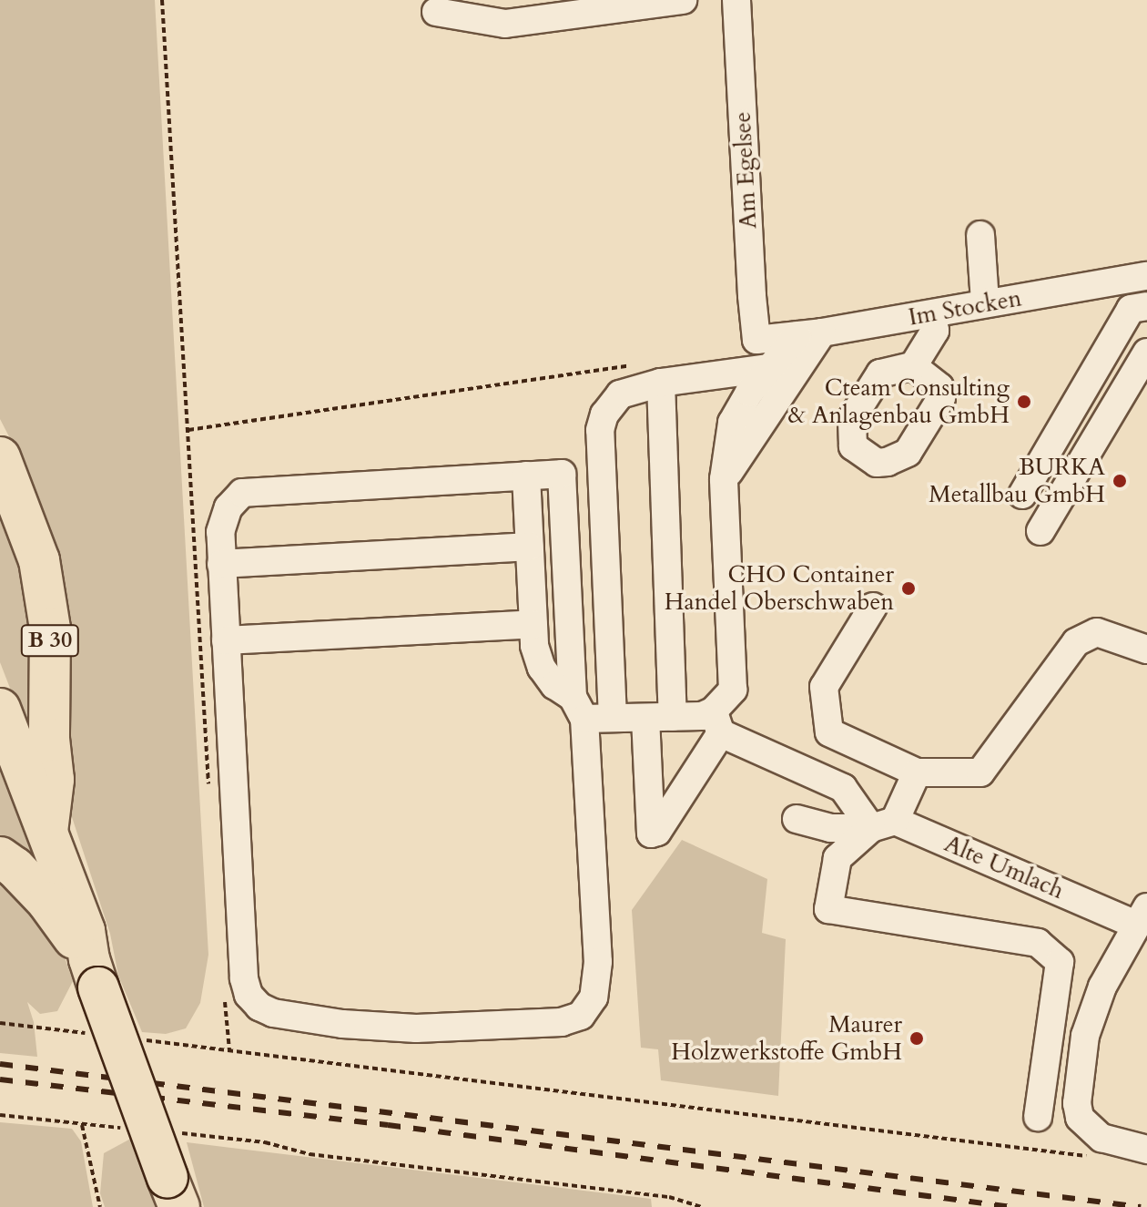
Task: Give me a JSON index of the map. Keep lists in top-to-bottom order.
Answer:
{
  "streets": {
    "highway": ["B 30"],
    "street": ["Am Egelsee", "Im Stocken", "Alte Umlach"]
  },
  "crossings": [
    ["Am Egelsee", "Im Stocken"]
  ],
  "places": [
    "Cteam Consulting & Anlagenbau GmbH",
    "BURKA Metallbau GmbH",
    "CHO Container Handel Oberschwaben",
    "Maurer Holzwerkstoffe GmbH"
  ]
}
